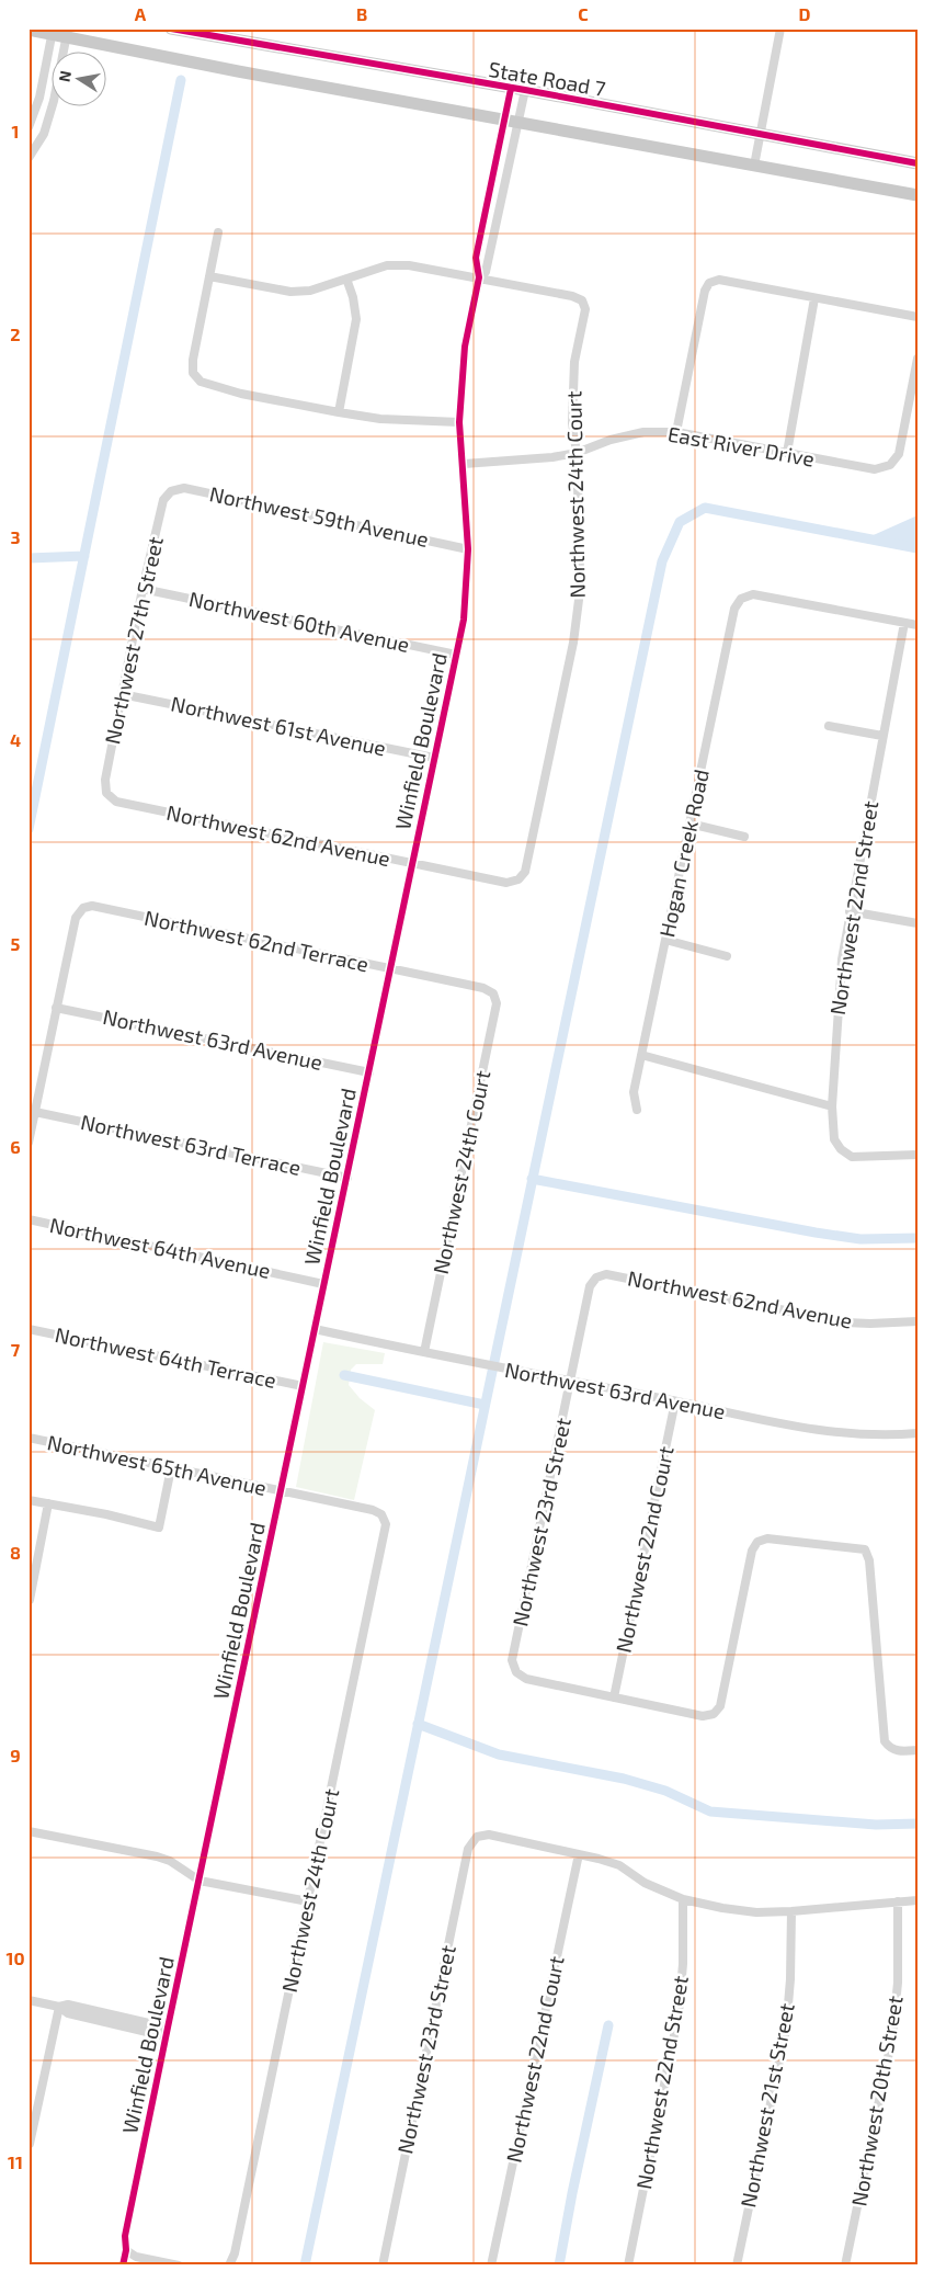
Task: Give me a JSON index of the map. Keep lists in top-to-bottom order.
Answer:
{
  "streets": {
    "main road": ["State Road 7"],
    "street": [
      "East River Drive",
      "Northwest 24th Court",
      "Northwest 59th Avenue",
      "Northwest 60th Avenue",
      "Northwest 27th Street",
      "Northwest 61st Avenue",
      "Winfield Boulevard",
      "Northwest 62nd Avenue",
      "Hogan Creek Road",
      "Northwest 22nd Street",
      "Northwest 62nd Terrace",
      "Northwest 63rd Avenue",
      "Northwest 63rd Terrace",
      "Northwest 64th Avenue",
      "Northwest 64th Terrace",
      "Northwest 65th Avenue",
      "Northwest 23rd Street",
      "Northwest 22nd Court",
      "Northwest 20th Street",
      "Northwest 21st Street"
    ]
  },
  "crossings": [
    ["State Road 7", "Winfield Boulevard"],
    ["East River Drive", "Northwest 24th Court"],
    ["East River Drive", "Winfield Boulevard"],
    ["Northwest 24th Court", "Winfield Boulevard"],
    ["Northwest 24th Court", "Northwest 62nd Avenue"],
    ["Northwest 24th Court", "Northwest 62nd Terrace"],
    ["Northwest 24th Court", "Northwest 63rd Avenue"],
    ["Northwest 24th Court", "Northwest 65th Avenue"],
    ["Northwest 59th Avenue", "Northwest 27th Street"],
    ["Northwest 59th Avenue", "Winfield Boulevard"],
    ["Northwest 60th Avenue", "Northwest 27th Street"],
    ["Northwest 60th Avenue", "Winfield Boulevard"],
    ["Northwest 27th Street", "Northwest 61st Avenue"],
    ["Northwest 27th Street", "Northwest 62nd Avenue"],
    ["Northwest 61st Avenue", "Winfield Boulevard"],
    ["Winfield Boulevard", "Northwest 62nd Avenue"],
    ["Winfield Boulevard", "Northwest 62nd Terrace"],
    ["Winfield Boulevard", "Northwest 63rd Avenue"],
    ["Winfield Boulevard", "Northwest 63rd Terrace"],
    ["Winfield Boulevard", "Northwest 64th Avenue"],
    ["Winfield Boulevard", "Northwest 64th Terrace"],
    ["Winfield Boulevard", "Northwest 65th Avenue"],
    ["Northwest 62nd Avenue", "Northwest 23rd Street"],
    ["Hogan Creek Road", "Northwest 22nd Street"],
    ["Northwest 62nd Terrace", "Northwest 63rd Avenue"],
    ["Northwest 63rd Avenue", "Northwest 23rd Street"],
    ["Northwest 63rd Avenue", "Northwest 22nd Court"],
    ["Northwest 23rd Street", "Northwest 22nd Court"]
  ],
  "north": "left",
  "grid": {
    "columns": [
      "A",
      "B",
      "C",
      "D"
    ],
    "rows": [
      "1",
      "2",
      "3",
      "4",
      "5",
      "6",
      "7",
      "8",
      "9",
      "10",
      "11"
    ]
  }
}
